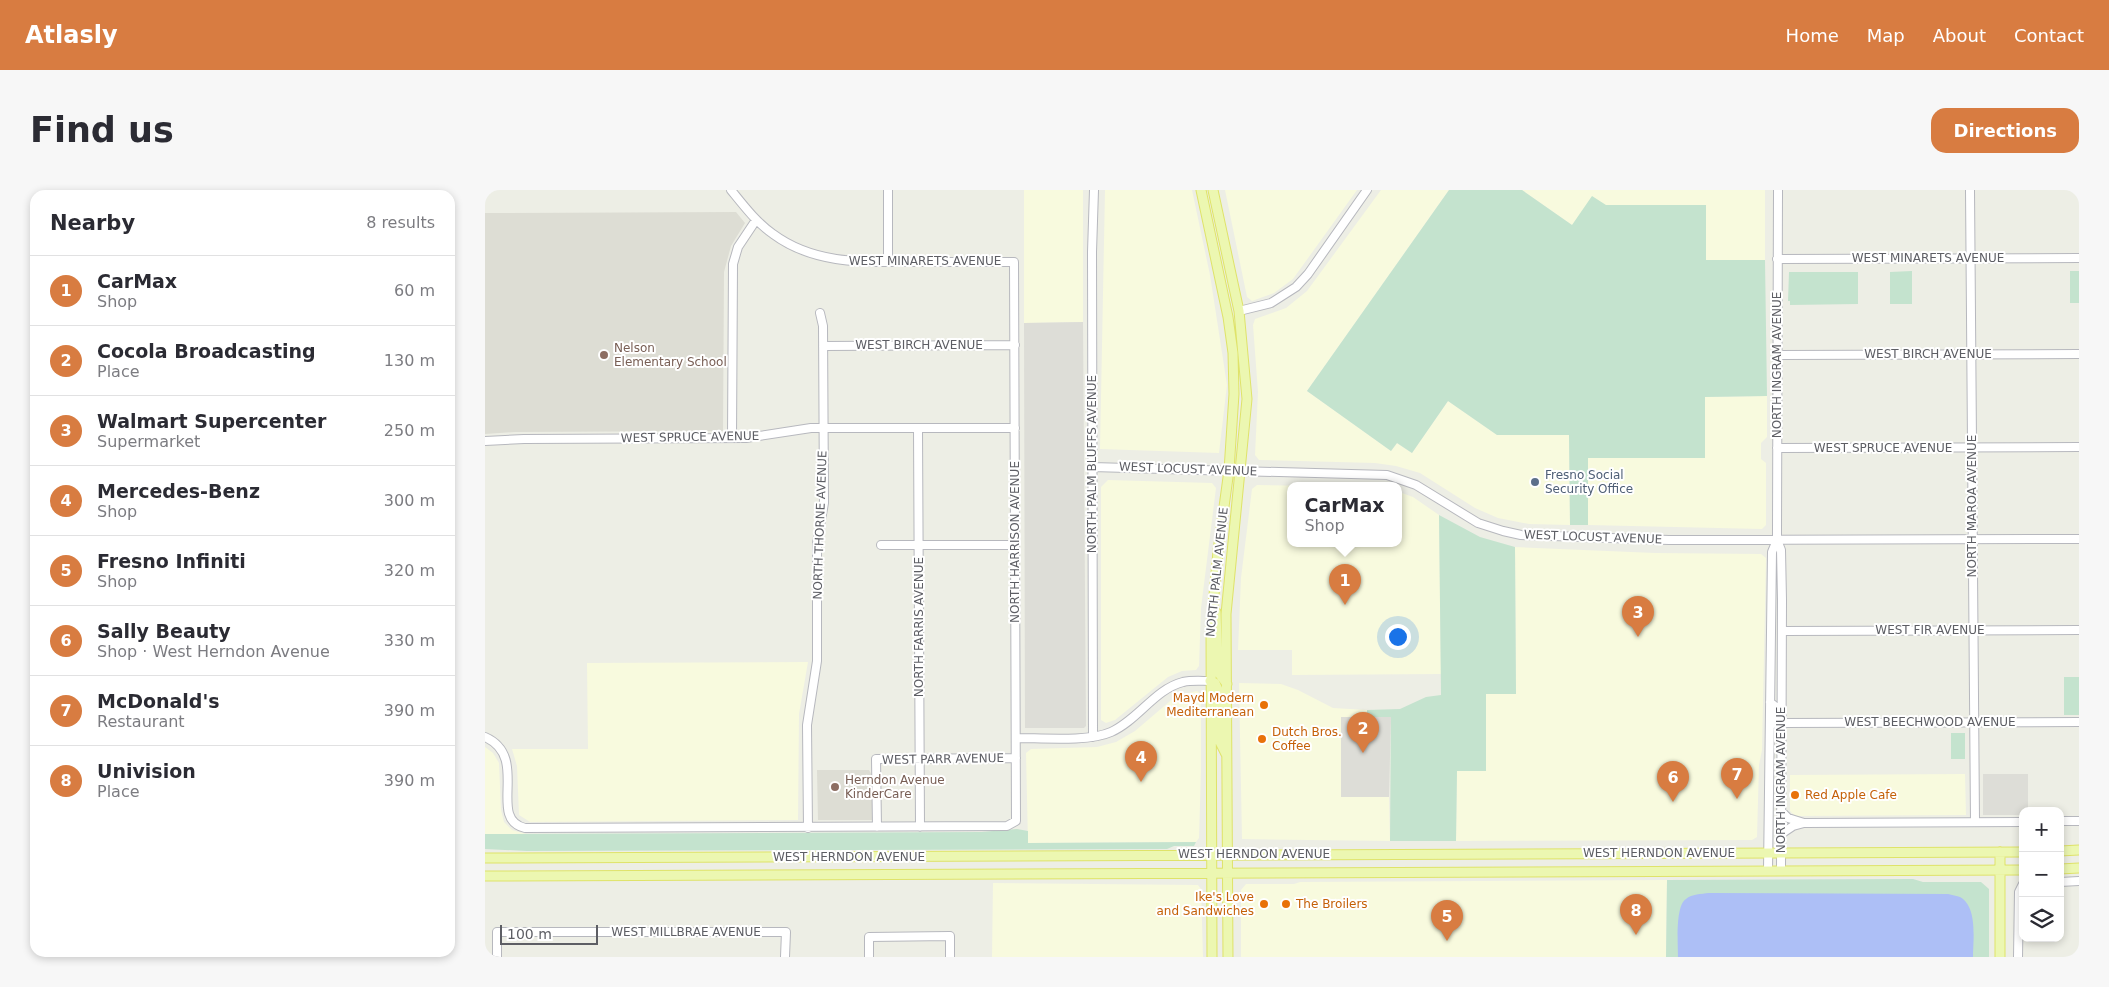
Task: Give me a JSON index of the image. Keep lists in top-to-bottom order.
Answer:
{
  "streets": {
    "main road": ["NORTH PALM AVENUE", "WEST HERNDON AVENUE"],
    "street": [
      "WEST MINARETS AVENUE",
      "WEST BIRCH AVENUE",
      "NORTH INGRAM AVENUE",
      "WEST SPRUCE AVENUE",
      "NORTH PALM BLUFFS AVENUE",
      "WEST LOCUST AVENUE",
      "NORTH MAROA AVENUE",
      "NORTH THORNE AVENUE",
      "NORTH HARRISON AVENUE",
      "NORTH FARRIS AVENUE",
      "WEST FIR AVENUE",
      "WEST BEECHWOOD AVENUE",
      "WEST PARR AVENUE",
      "WEST MILLBRAE AVENUE"
    ]
  },
  "crossings": [
    ["WEST MINARETS AVENUE", "NORTH INGRAM AVENUE"],
    ["WEST MINARETS AVENUE", "NORTH MAROA AVENUE"],
    ["WEST MINARETS AVENUE", "NORTH HARRISON AVENUE"],
    ["WEST BIRCH AVENUE", "NORTH INGRAM AVENUE"],
    ["WEST BIRCH AVENUE", "NORTH MAROA AVENUE"],
    ["WEST BIRCH AVENUE", "NORTH THORNE AVENUE"],
    ["WEST BIRCH AVENUE", "NORTH HARRISON AVENUE"],
    ["NORTH INGRAM AVENUE", "WEST SPRUCE AVENUE"],
    ["NORTH INGRAM AVENUE", "WEST LOCUST AVENUE"],
    ["NORTH INGRAM AVENUE", "WEST FIR AVENUE"],
    ["NORTH INGRAM AVENUE", "WEST BEECHWOOD AVENUE"],
    ["NORTH INGRAM AVENUE", "WEST HERNDON AVENUE"],
    ["WEST SPRUCE AVENUE", "NORTH MAROA AVENUE"],
    ["WEST SPRUCE AVENUE", "NORTH THORNE AVENUE"],
    ["WEST SPRUCE AVENUE", "NORTH HARRISON AVENUE"],
    ["WEST SPRUCE AVENUE", "NORTH FARRIS AVENUE"],
    ["NORTH PALM BLUFFS AVENUE", "WEST LOCUST AVENUE"],
    ["NORTH PALM BLUFFS AVENUE", "WEST PARR AVENUE"],
    ["WEST LOCUST AVENUE", "NORTH MAROA AVENUE"],
    ["WEST LOCUST AVENUE", "NORTH PALM AVENUE"],
    ["NORTH MAROA AVENUE", "WEST FIR AVENUE"],
    ["NORTH MAROA AVENUE", "WEST BEECHWOOD AVENUE"],
    ["NORTH HARRISON AVENUE", "NORTH FARRIS AVENUE"],
    ["NORTH HARRISON AVENUE", "WEST PARR AVENUE"],
    ["NORTH PALM AVENUE", "WEST PARR AVENUE"],
    ["NORTH PALM AVENUE", "WEST HERNDON AVENUE"],
    ["NORTH FARRIS AVENUE", "WEST PARR AVENUE"]
  ],
  "places": [
    "Nelson Elementary School",
    "Fresno Social Security Office",
    "Mayd Modern Mediterranean",
    "Dutch Bros. Coffee",
    "Herndon Avenue KinderCare",
    "Red Apple Cafe",
    "Ike's Love and Sandwiches",
    "The Broilers"
  ],
  "scale_bar": "100 m",
  "page": {
    "header": "Atlasly",
    "nav": [
      "Home",
      "Map",
      "About",
      "Contact"
    ],
    "buttons": "Directions",
    "title": "Find us",
    "heading": ["Nearby", "8 results"],
    "list": [
      {
        "mark": "1",
        "name": "CarMax",
        "note": "Shop",
        "value": "60 m"
      },
      {
        "mark": "2",
        "name": "Cocola Broadcasting",
        "note": "Place",
        "value": "130 m"
      },
      {
        "mark": "3",
        "name": "Walmart Supercenter",
        "note": "Supermarket",
        "value": "250 m"
      },
      {
        "mark": "4",
        "name": "Mercedes-Benz",
        "note": "Shop",
        "value": "300 m"
      },
      {
        "mark": "5",
        "name": "Fresno Infiniti",
        "note": "Shop",
        "value": "320 m"
      },
      {
        "mark": "6",
        "name": "Sally Beauty",
        "note": "Shop · West Herndon Avenue",
        "value": "330 m"
      },
      {
        "mark": "7",
        "name": "McDonald's",
        "note": "Restaurant",
        "value": "390 m"
      },
      {
        "mark": "8",
        "name": "Univision",
        "note": "Place",
        "value": "390 m"
      }
    ],
    "popup": ["CarMax", "Shop"],
    "pins": [
      "1",
      "3",
      "2",
      "4",
      "7",
      "6",
      "8",
      "5"
    ],
    "map_buttons": ["+", "−"],
    "scale": "100 m"
  }
}
